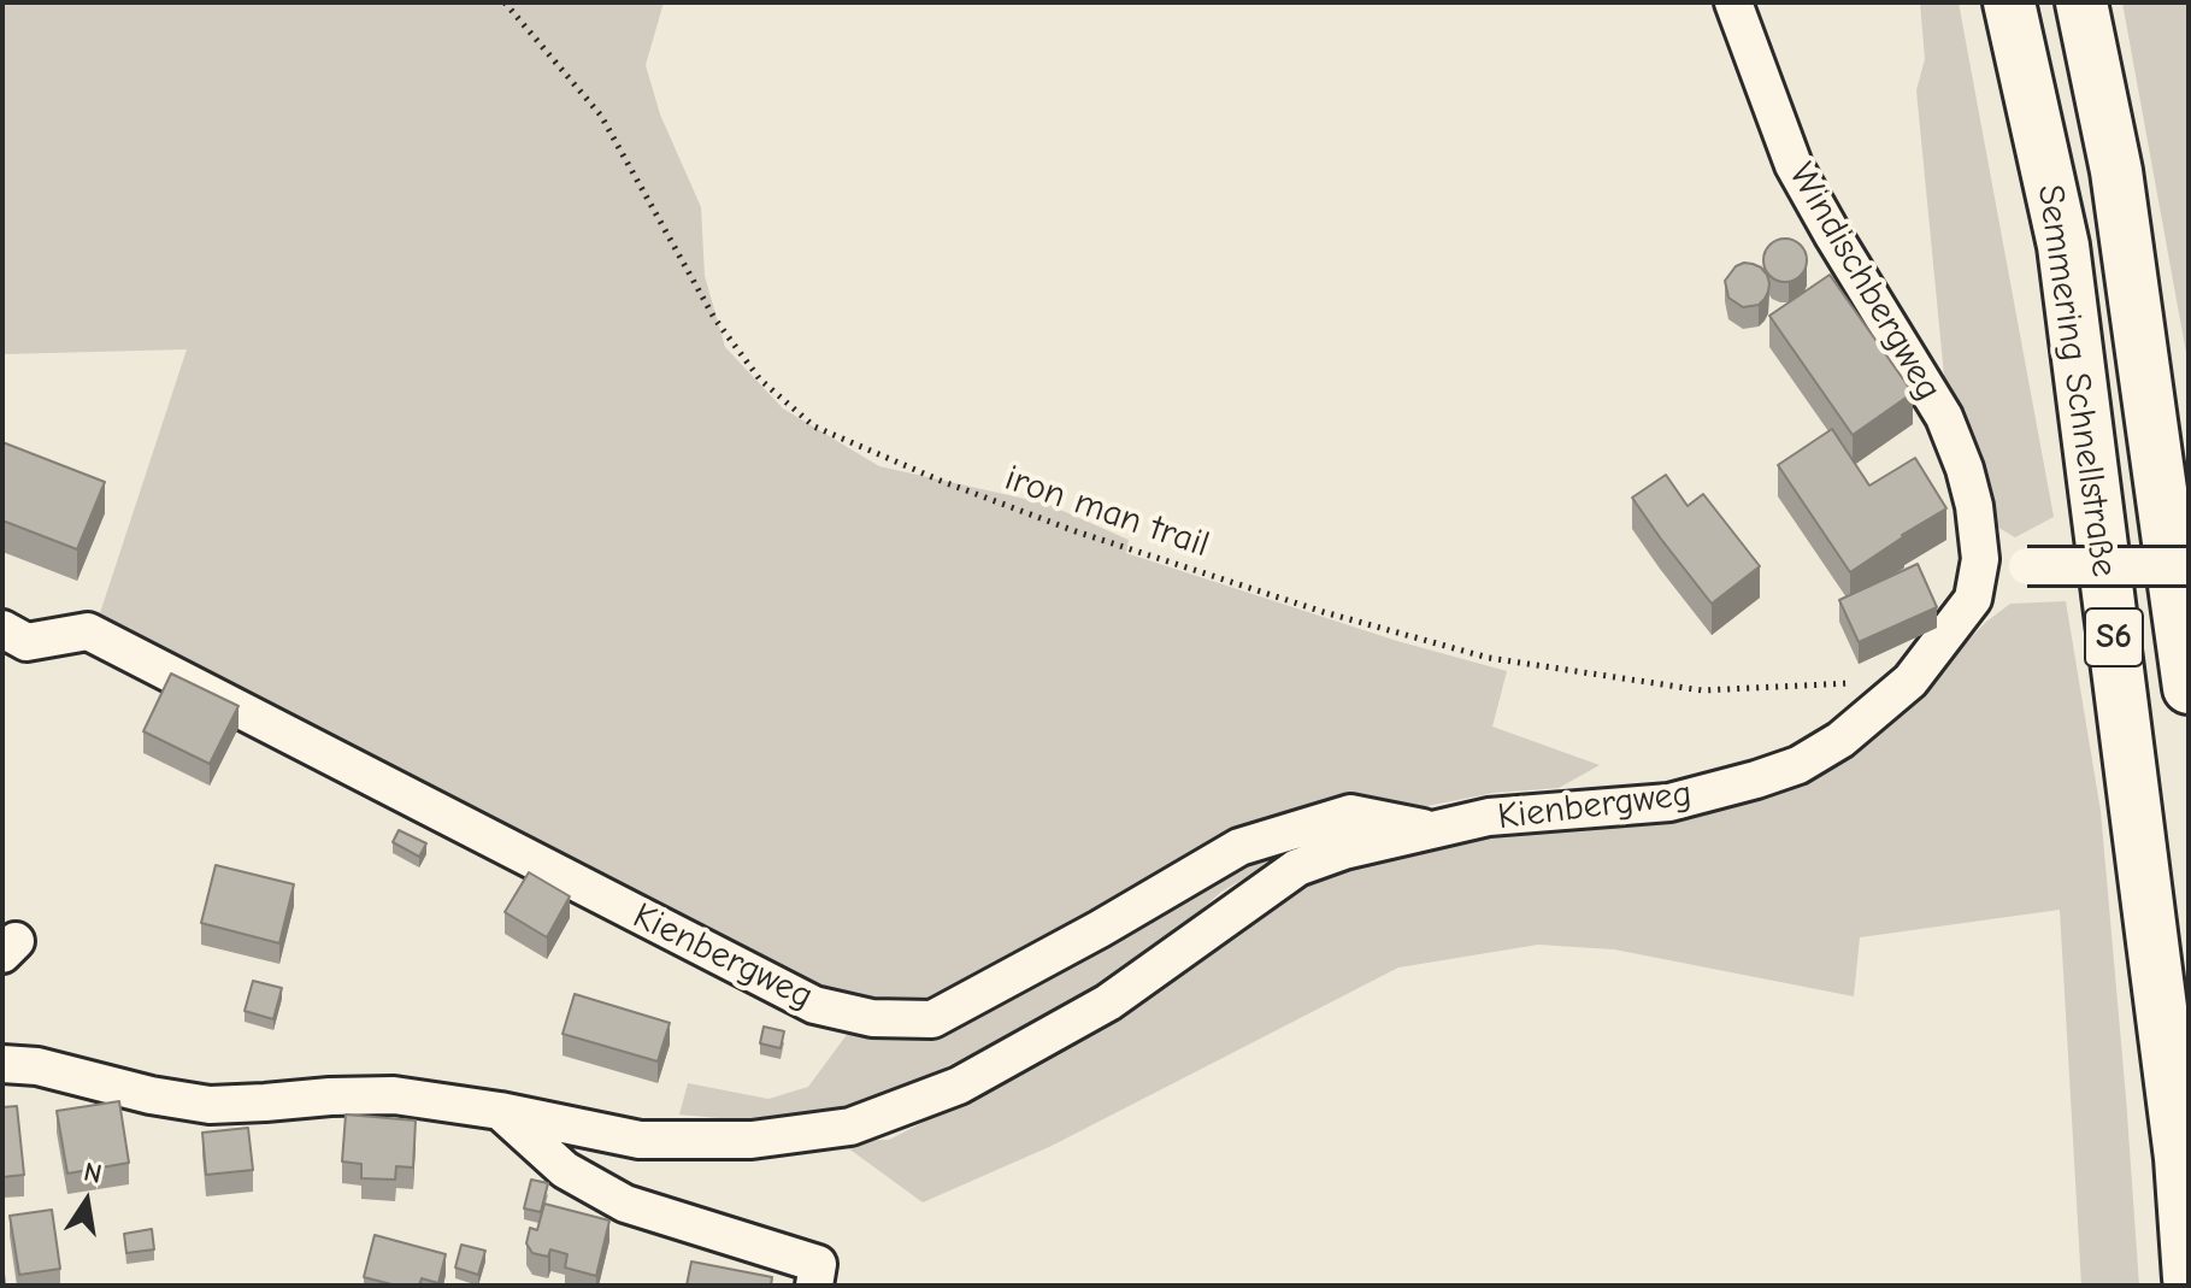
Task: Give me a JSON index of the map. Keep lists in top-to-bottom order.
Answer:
{
  "streets": {
    "highway": ["Semmering Schnellstraße", "S6"],
    "street": ["Windischbergweg", "Kienbergweg"],
    "path": ["iron man trail"]
  },
  "crossings": [
    ["Windischbergweg", "Kienbergweg"],
    ["iron man trail", "Kienbergweg"]
  ],
  "north": "top"
}
